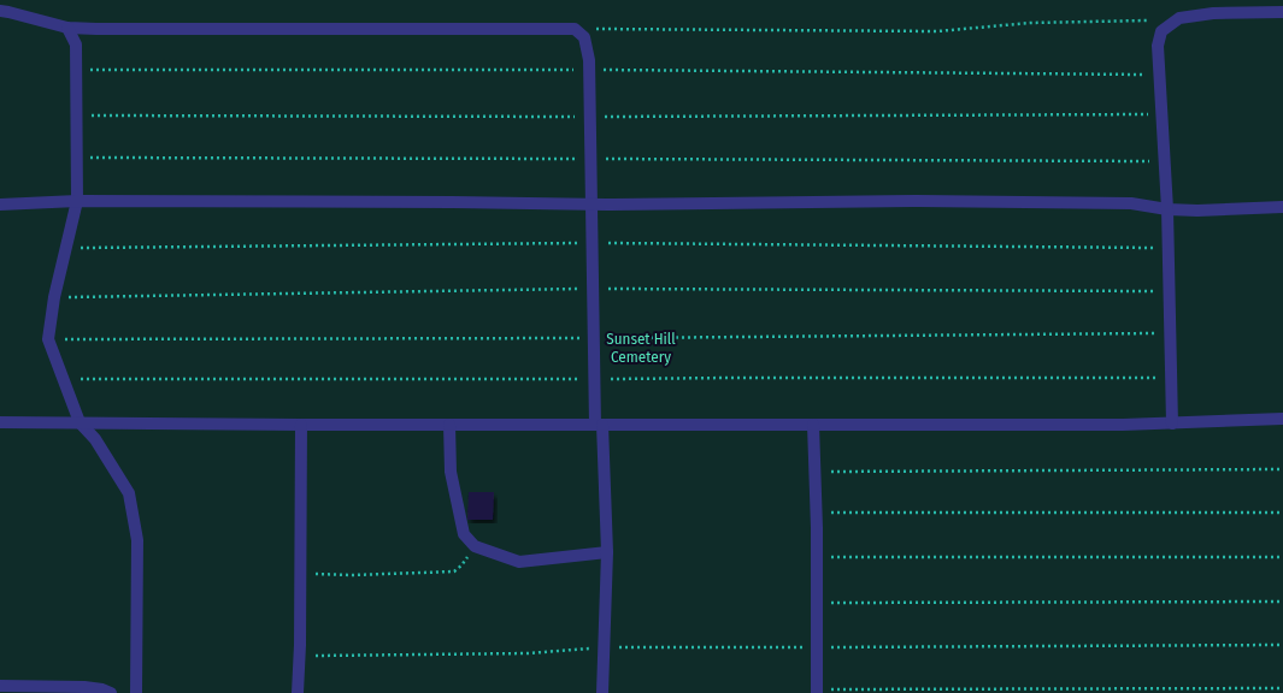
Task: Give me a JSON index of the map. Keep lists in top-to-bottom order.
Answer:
{
  "parks": ["Sunset Hill Cemetery"]
}
